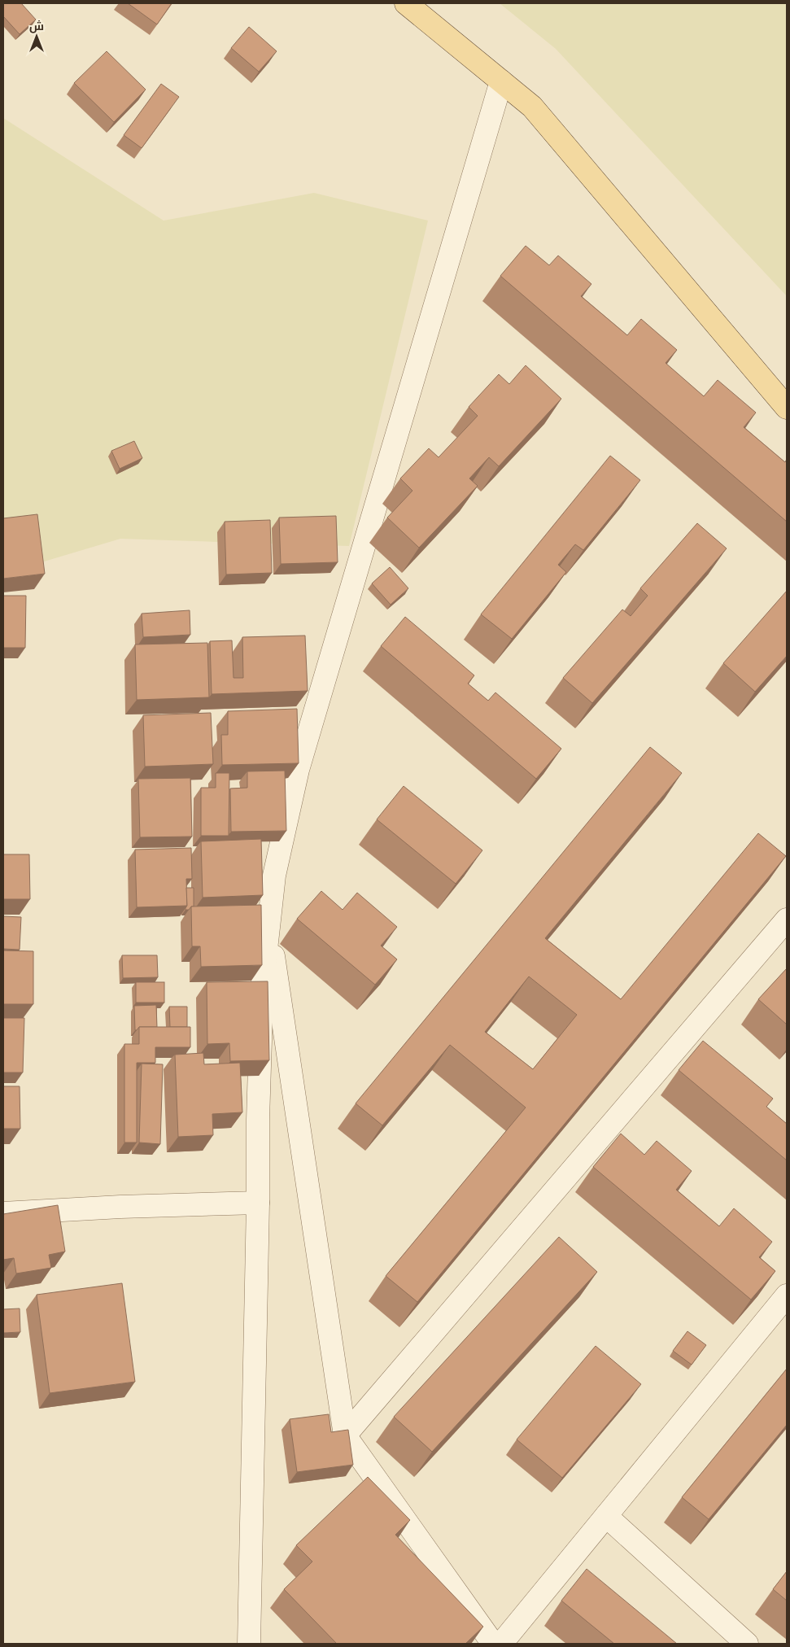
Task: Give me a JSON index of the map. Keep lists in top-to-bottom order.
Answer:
{
  "north": "top"
}
